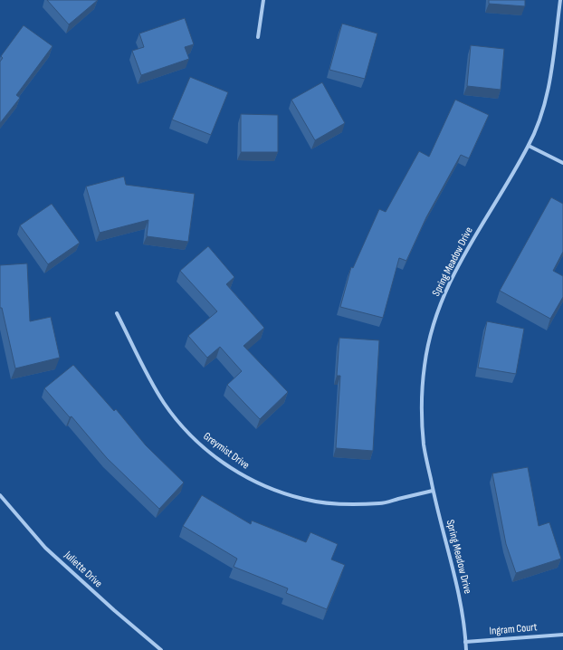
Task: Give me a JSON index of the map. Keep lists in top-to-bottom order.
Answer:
{
  "streets": {
    "street": [
      "Spring Meadow Drive",
      "Greymist Drive",
      "Juliette Drive",
      "Ingram Court"
    ]
  },
  "crossings": [
    ["Spring Meadow Drive", "Greymist Drive"],
    ["Spring Meadow Drive", "Ingram Court"]
  ]
}
